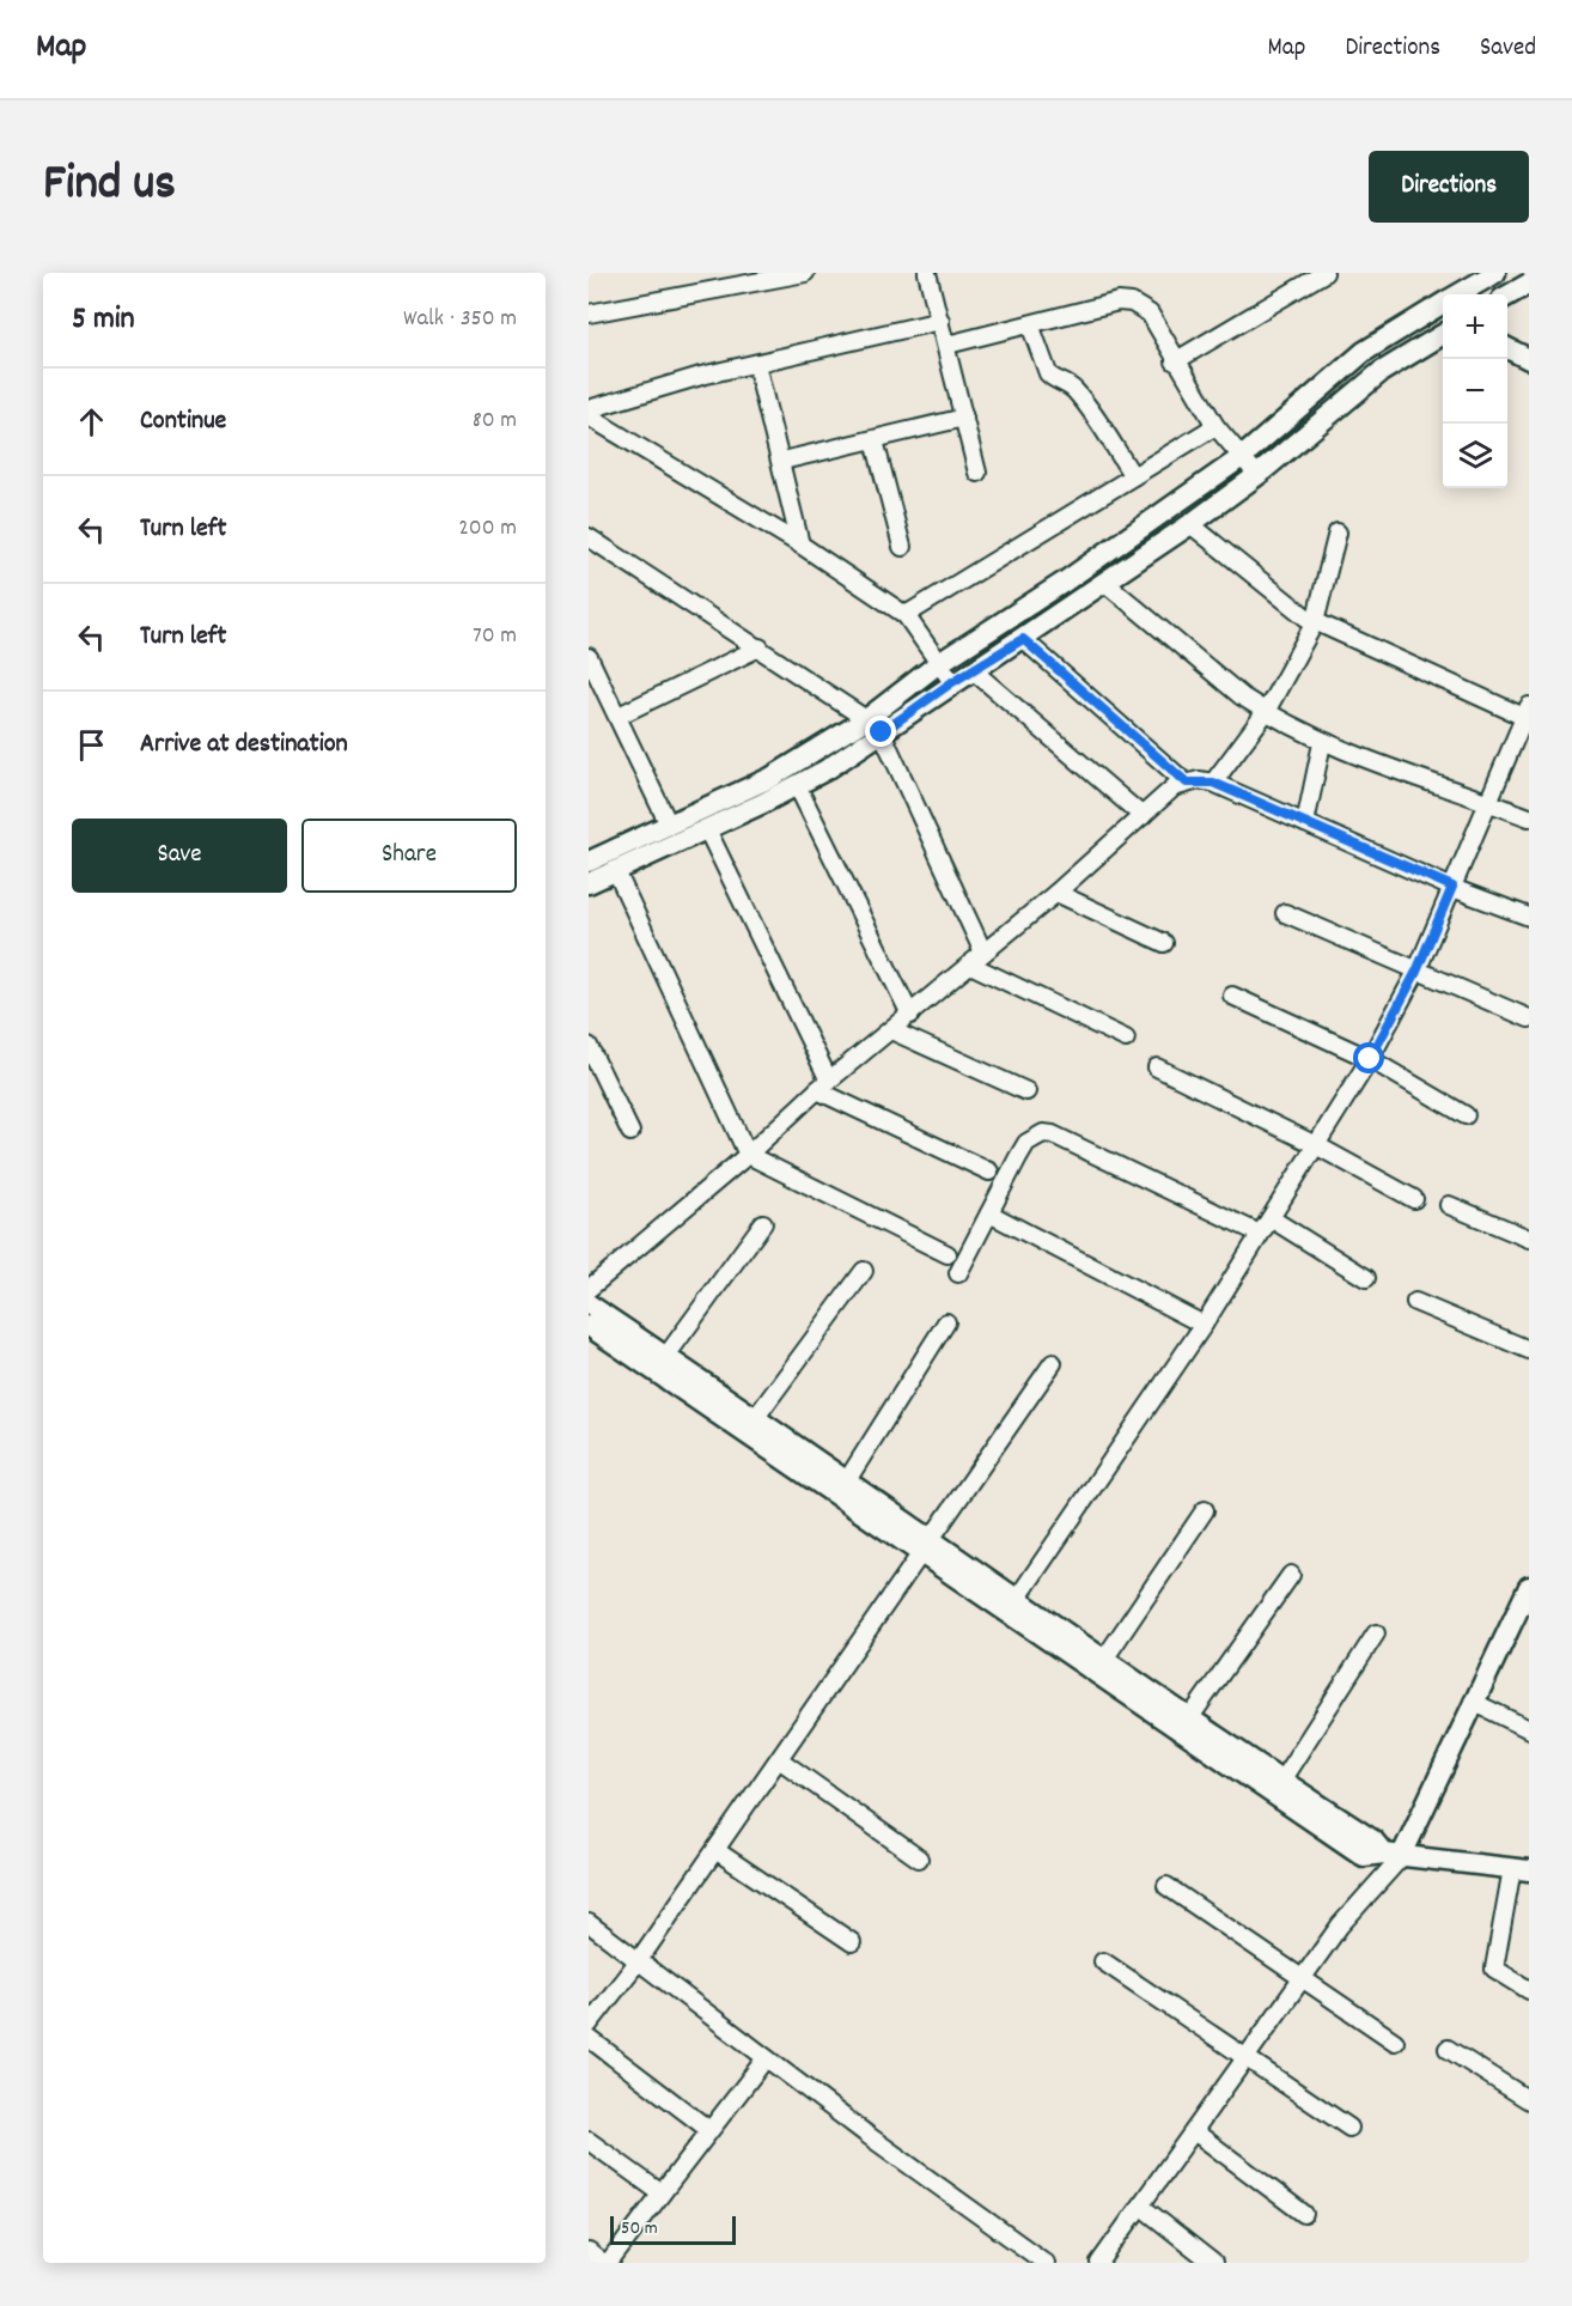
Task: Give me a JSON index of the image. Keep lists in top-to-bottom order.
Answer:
{
  "scale_bar": "50 m",
  "page": {
    "header": "Map",
    "nav": ["Map", "Directions", "Saved"],
    "title": "Find us",
    "buttons": [
      "Directions",
      ["Save", "Share"]
    ],
    "heading": ["5 min", "Walk · 350 m"],
    "map_buttons": ["+", "−"],
    "list": [
      ["Continue", "80 m"],
      ["Turn left", "200 m"],
      ["Turn left", "70 m"],
      "Arrive at destination"
    ],
    "scale": "50 m"
  }
}
